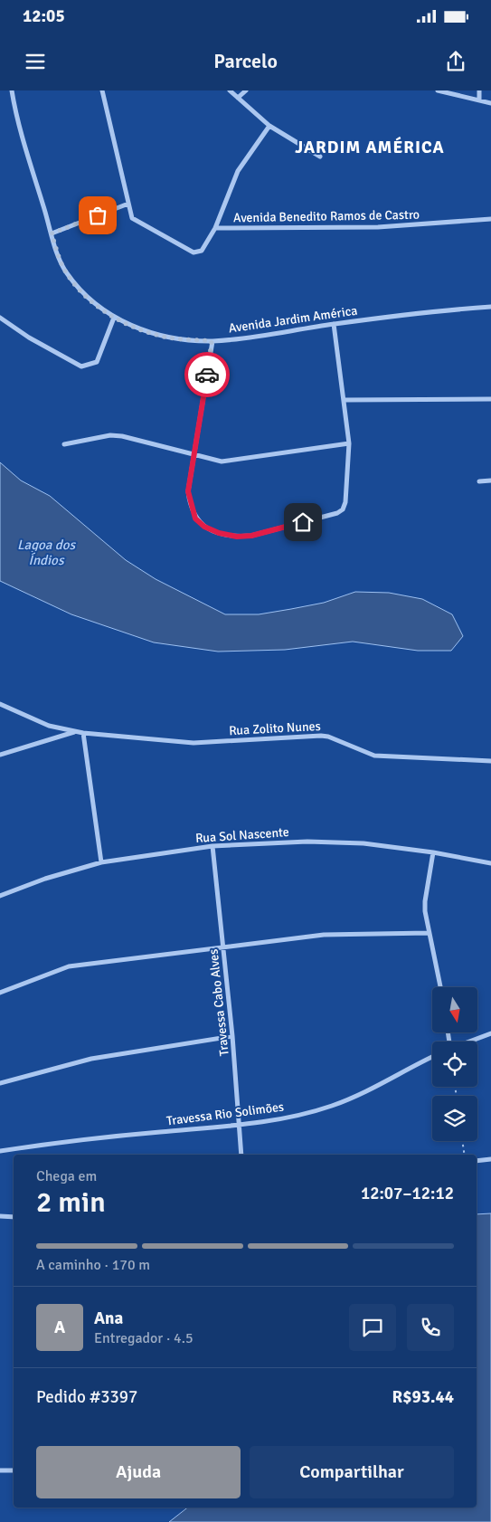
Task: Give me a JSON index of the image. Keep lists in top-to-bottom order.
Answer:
{
  "streets": {
    "street": [
      "Avenida Benedito Ramos de Castro",
      "Avenida Jardim América",
      "Rua Zolito Nunes",
      "Rua Sol Nascente",
      "Travessa Cabo Alves",
      "Travessa Rio Solimões"
    ]
  },
  "crossings": [
    ["Rua Sol Nascente", "Travessa Cabo Alves"],
    ["Travessa Cabo Alves", "Travessa Rio Solimões"]
  ],
  "districts": ["JARDIM AMÉRICA"],
  "water": ["Lagoa dos Índios"],
  "north": "bottom",
  "page": {
    "status": "12:05",
    "header": "Parcelo",
    "heading": ["2 min", "Chega em", "12:07–12:12"],
    "panel": [
      "Ana",
      "Entregador · 4.5",
      "Pedido #3397",
      "R$93.44"
    ],
    "bar": "A caminho · 170 m",
    "round": "A",
    "buttons": ["Ajuda", "Compartilhar"]
  }
}
